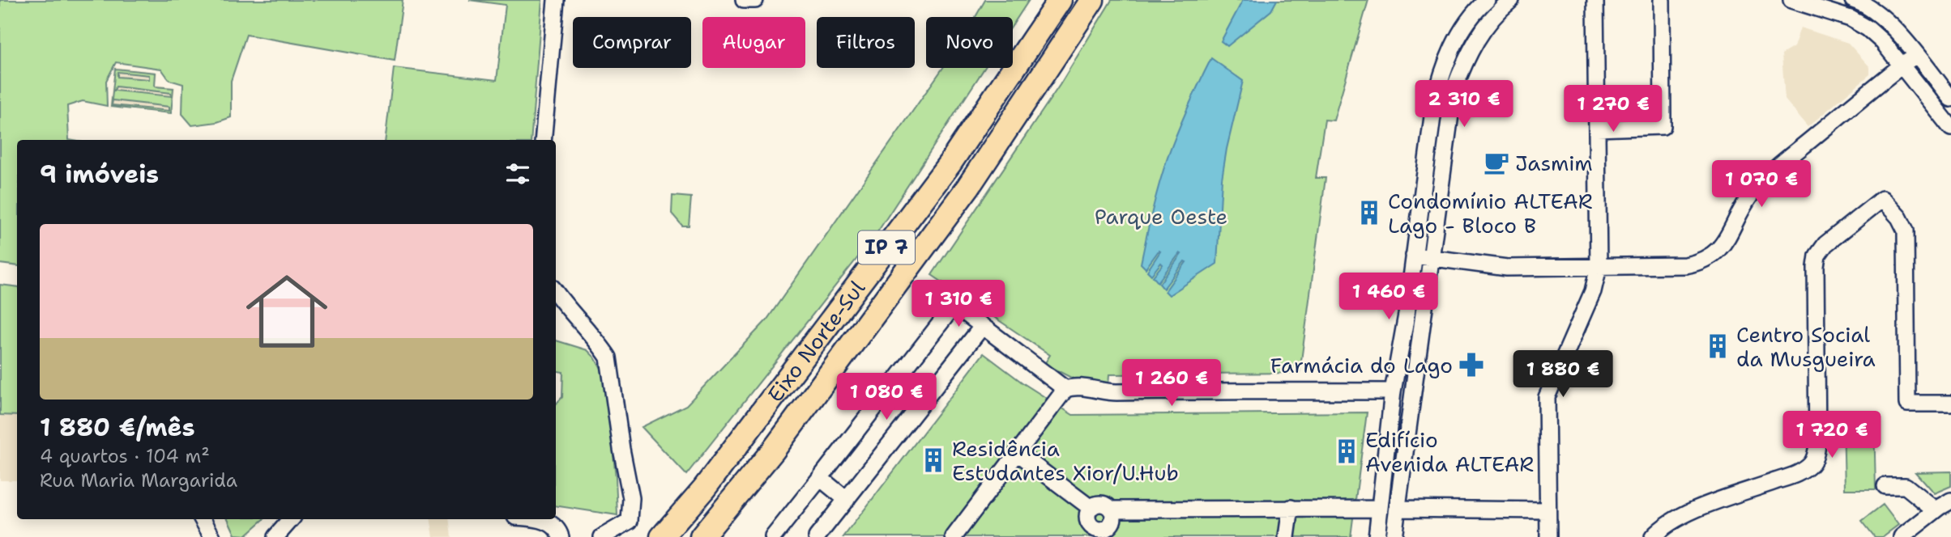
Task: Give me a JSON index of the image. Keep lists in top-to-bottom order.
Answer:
{
  "streets": {
    "highway": ["IP 7", "Eixo Norte-Sul"]
  },
  "parks": ["Parque Oeste"],
  "places": {
    "cafe": ["Jasmim"],
    "building": [
      "Condomínio ALTEAR Lago - Bloco B",
      "Centro Social da Musgueira",
      "Edifício Avenida ALTEAR",
      "Residência Estudantes Xior/U.Hub"
    ],
    "pharmacy": ["Farmácia do Lago"]
  },
  "page": {
    "chip": [
      "Comprar",
      "Alugar",
      "Filtros",
      "Novo"
    ],
    "price": [
      "2 310 €",
      "1 270 €",
      "1 070 €",
      "1 460 €",
      "1 310 €",
      "1 880 €",
      "1 260 €",
      "1 080 €",
      "1 720 €"
    ],
    "heading": "9 imóveis",
    "list": [
      {
        "name": "1 880 €/mês",
        "note": "4 quartos · 104 m² · Rua Maria Margarida"
      }
    ]
  }
}
